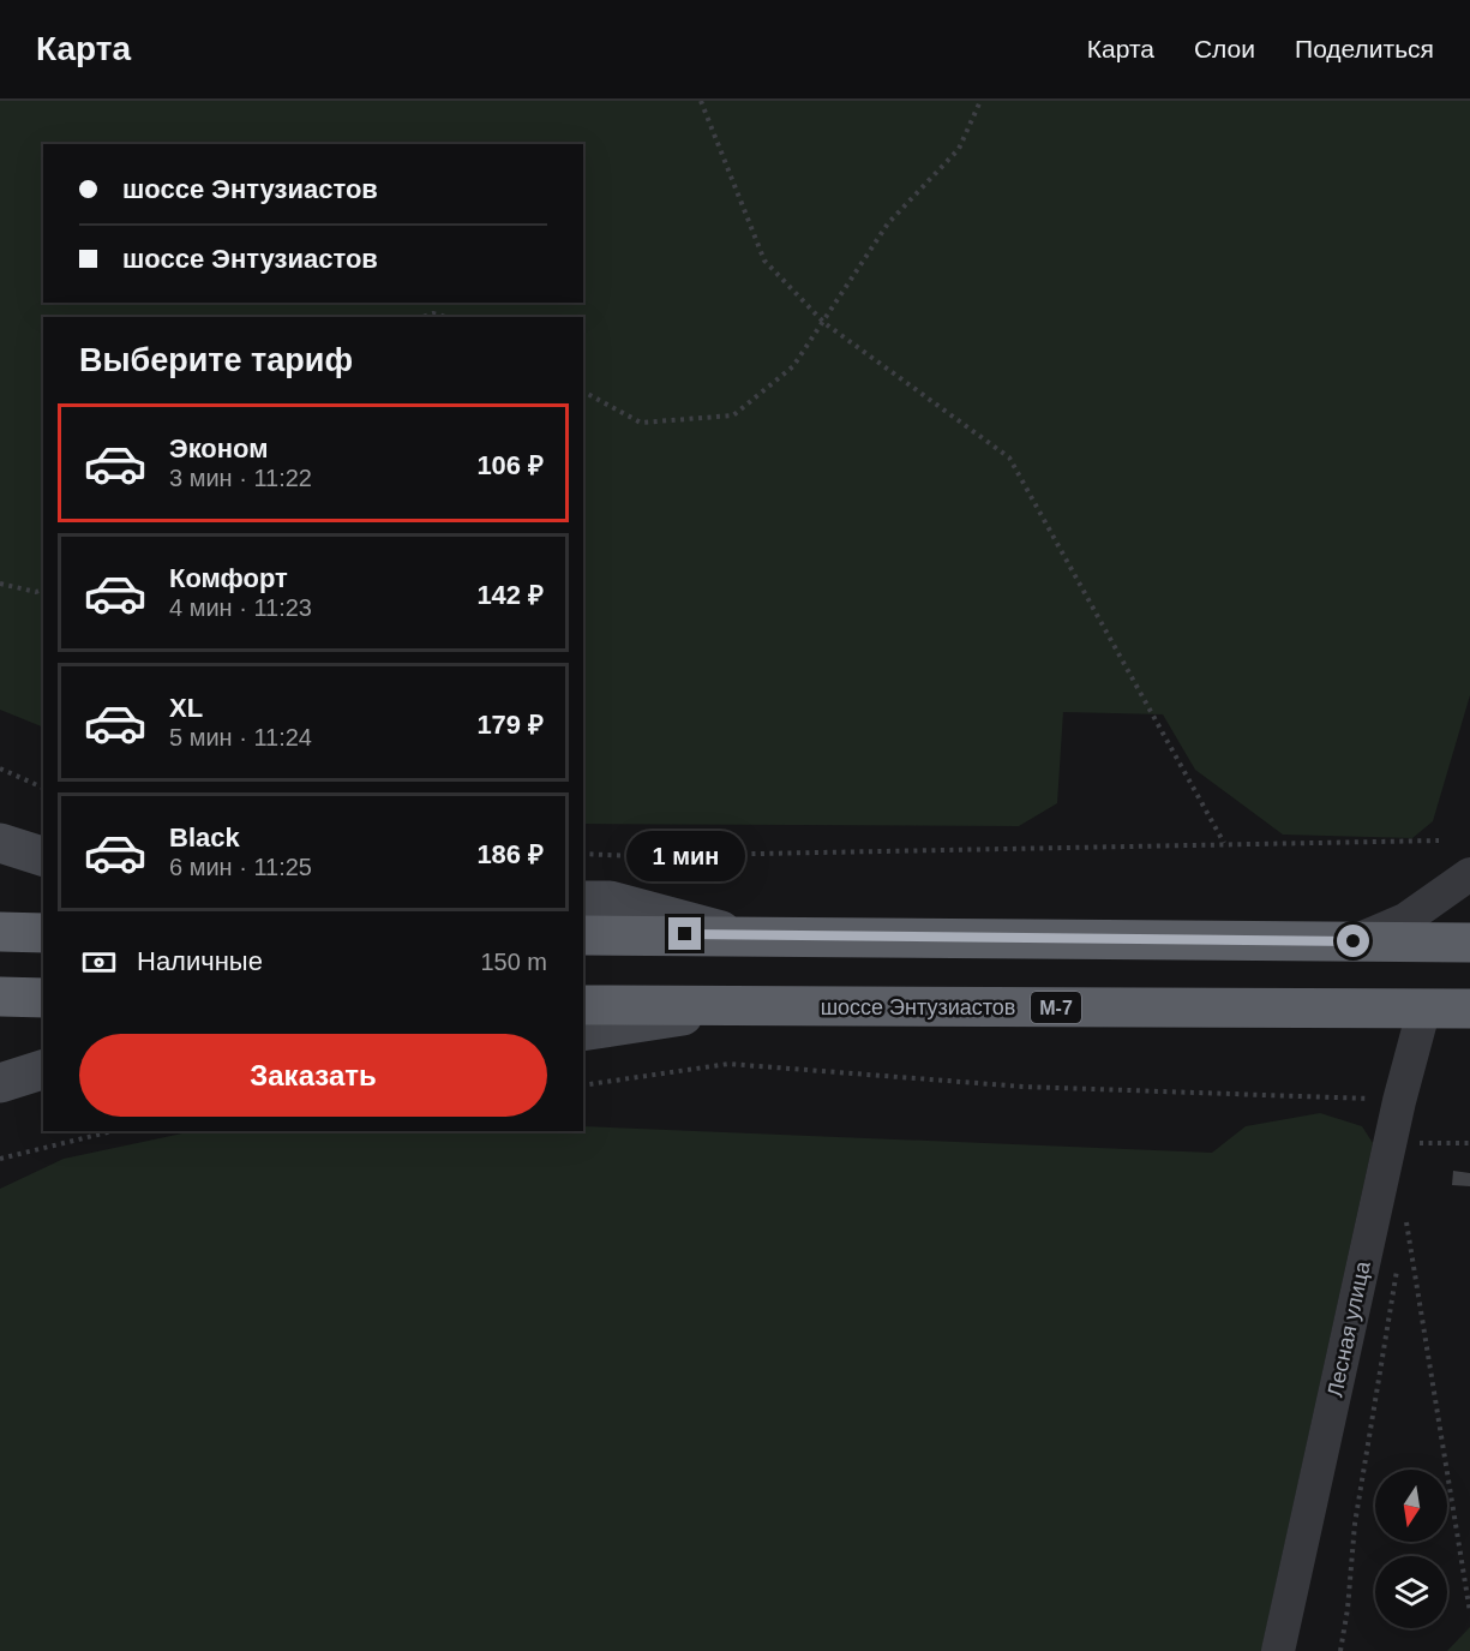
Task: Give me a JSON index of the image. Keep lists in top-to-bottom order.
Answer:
{
  "streets": {
    "highway": ["шоссе Энтузиастов", "М-7"],
    "street": ["Лесная улица"]
  },
  "crossings": [
    ["шоссе Энтузиастов", "Лесная улица"]
  ],
  "north": "bottom",
  "page": {
    "header": "Карта",
    "nav": ["Карта", "Слои", "Поделиться"],
    "banner": ["шоссе Энтузиастов", "шоссе Энтузиастов"],
    "heading": "Выберите тариф",
    "list": [
      {
        "name": "Эконом",
        "note": "3 мин · 11:22",
        "value": "106 ₽"
      },
      {
        "name": "Комфорт",
        "note": "4 мин · 11:23",
        "value": "142 ₽"
      },
      {
        "name": "XL",
        "note": "5 мин · 11:24",
        "value": "179 ₽"
      },
      {
        "name": "Black",
        "note": "6 мин · 11:25",
        "value": "186 ₽"
      }
    ],
    "bubble": "1 мин",
    "pay": ["Наличные", "150 m"],
    "buttons": "Заказать"
  }
}
